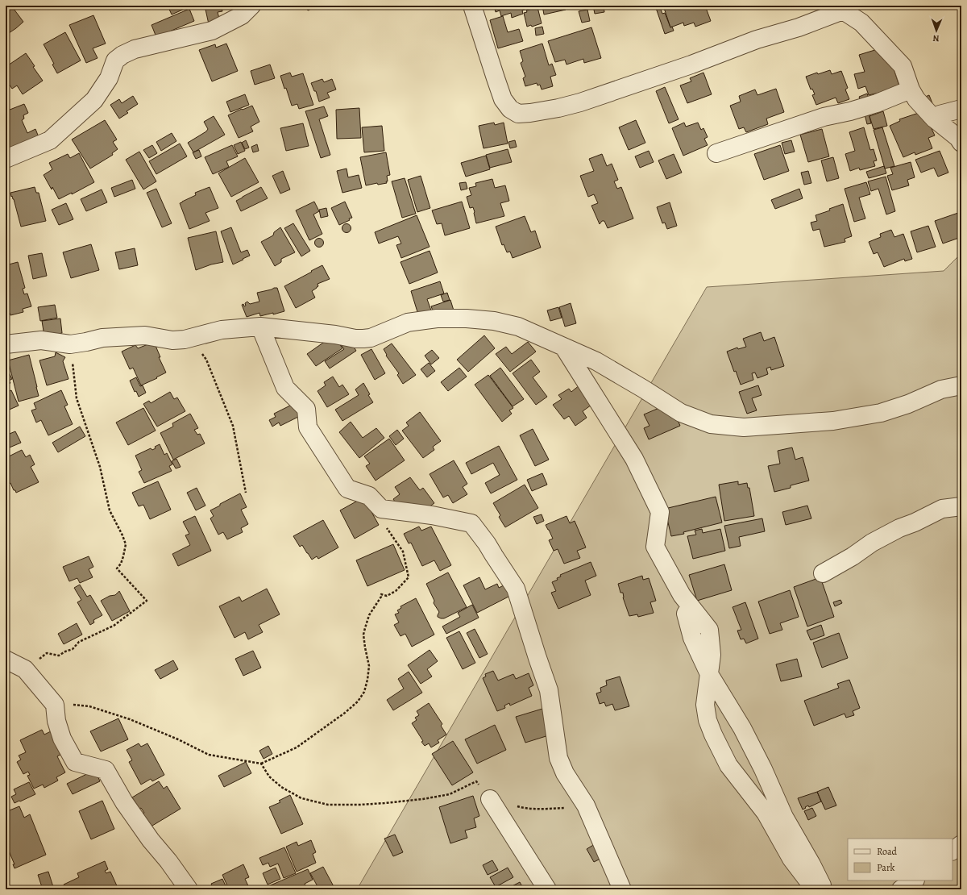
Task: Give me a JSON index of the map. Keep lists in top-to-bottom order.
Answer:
{
  "legend": ["Road", "Park"],
  "north": "bottom"
}
